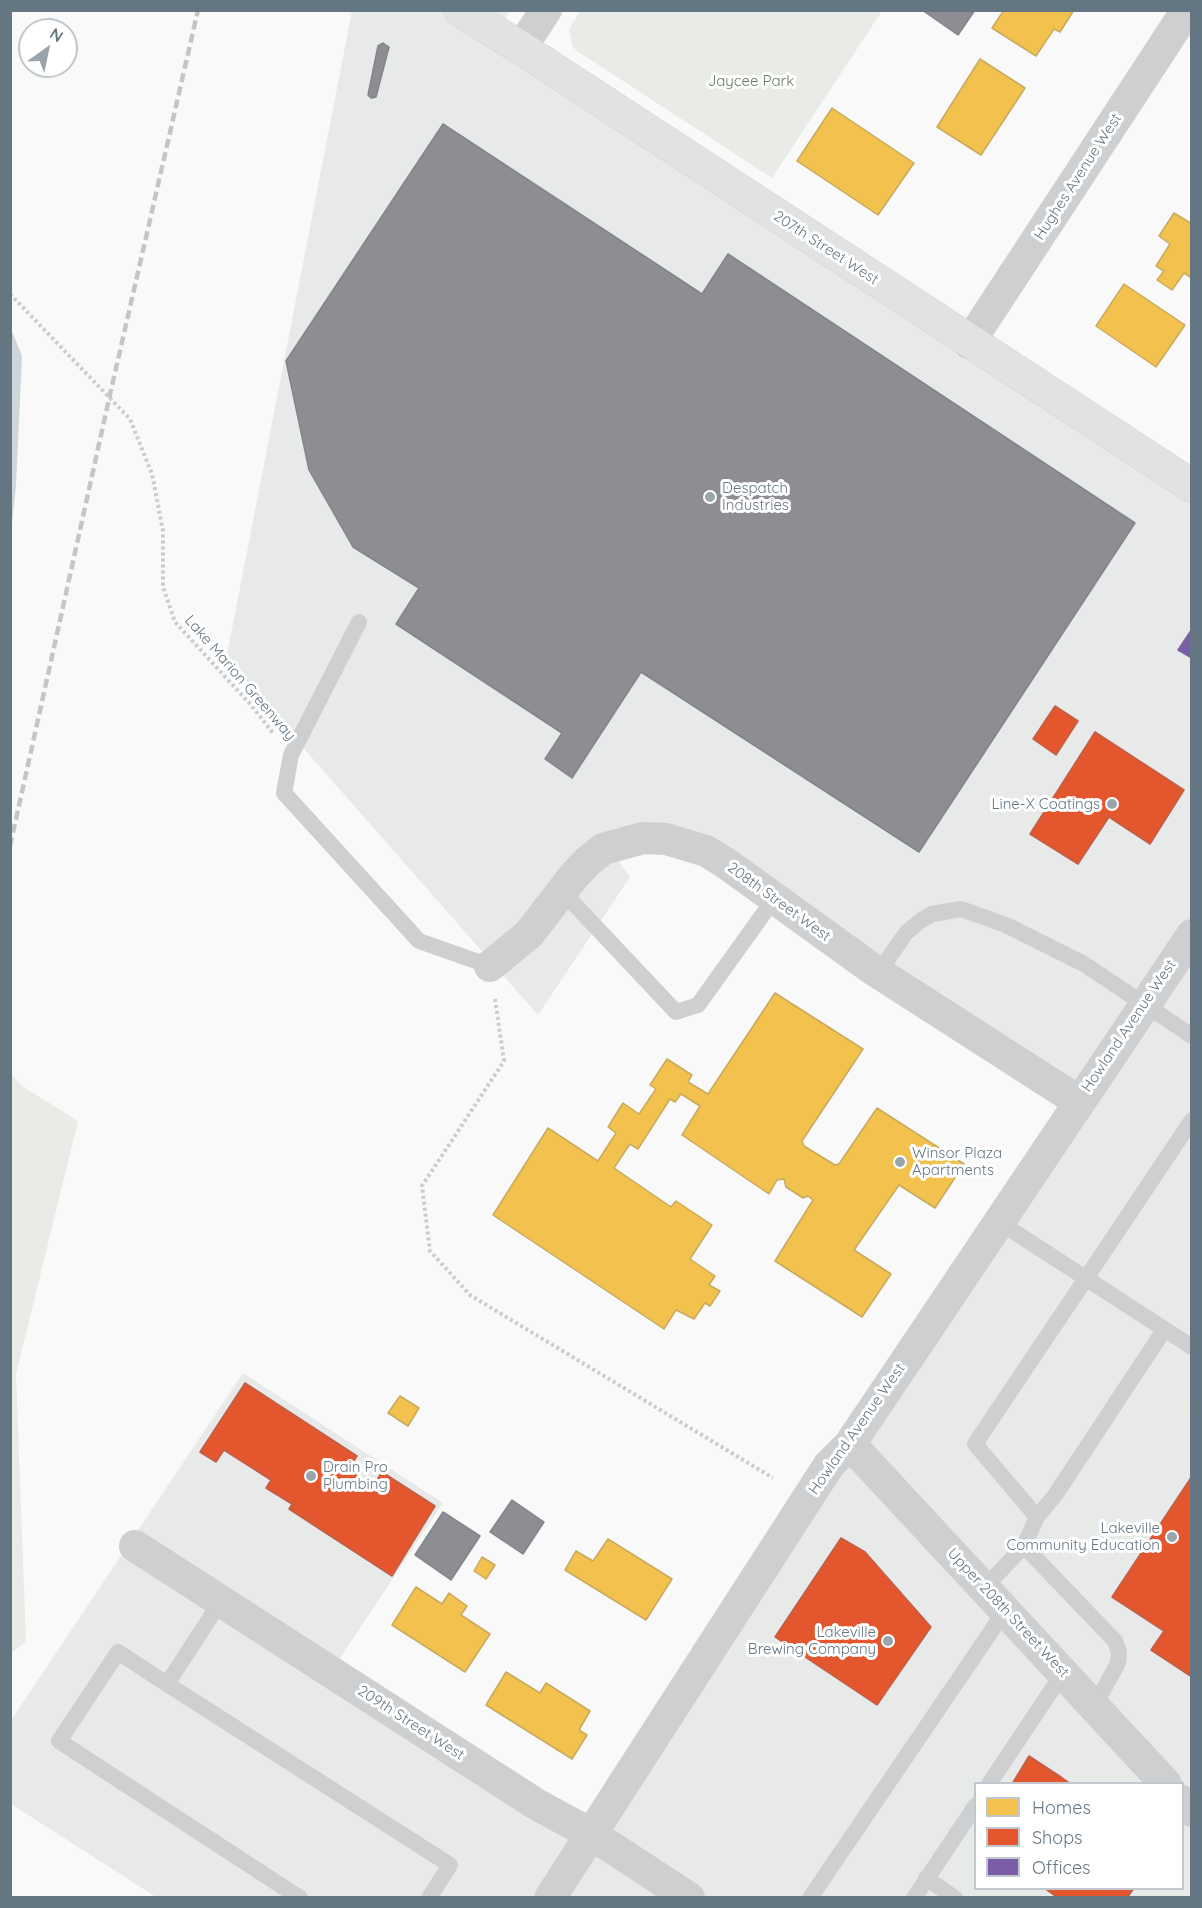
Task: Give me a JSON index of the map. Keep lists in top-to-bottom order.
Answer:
{
  "streets": {
    "street": [
      "Hughes Avenue West",
      "207th Street West",
      "208th Street West",
      "Howland Avenue West",
      "Upper 208th Street West",
      "209th Street West"
    ],
    "path": ["Lake Marion Greenway"]
  },
  "crossings": [
    ["Hughes Avenue West", "207th Street West"],
    ["208th Street West", "Howland Avenue West"],
    ["Howland Avenue West", "Upper 208th Street West"],
    ["Howland Avenue West", "209th Street West"]
  ],
  "parks": ["Jaycee Park"],
  "places": [
    "Despatch Industries",
    "Line-X Coatings",
    "Winsor Plaza Apartments",
    "Drain Pro Plumbing",
    "Lakeville Community Education",
    "Lakeville Brewing Company"
  ],
  "legend": ["Homes", "Shops", "Offices"],
  "north": "top right"
}
